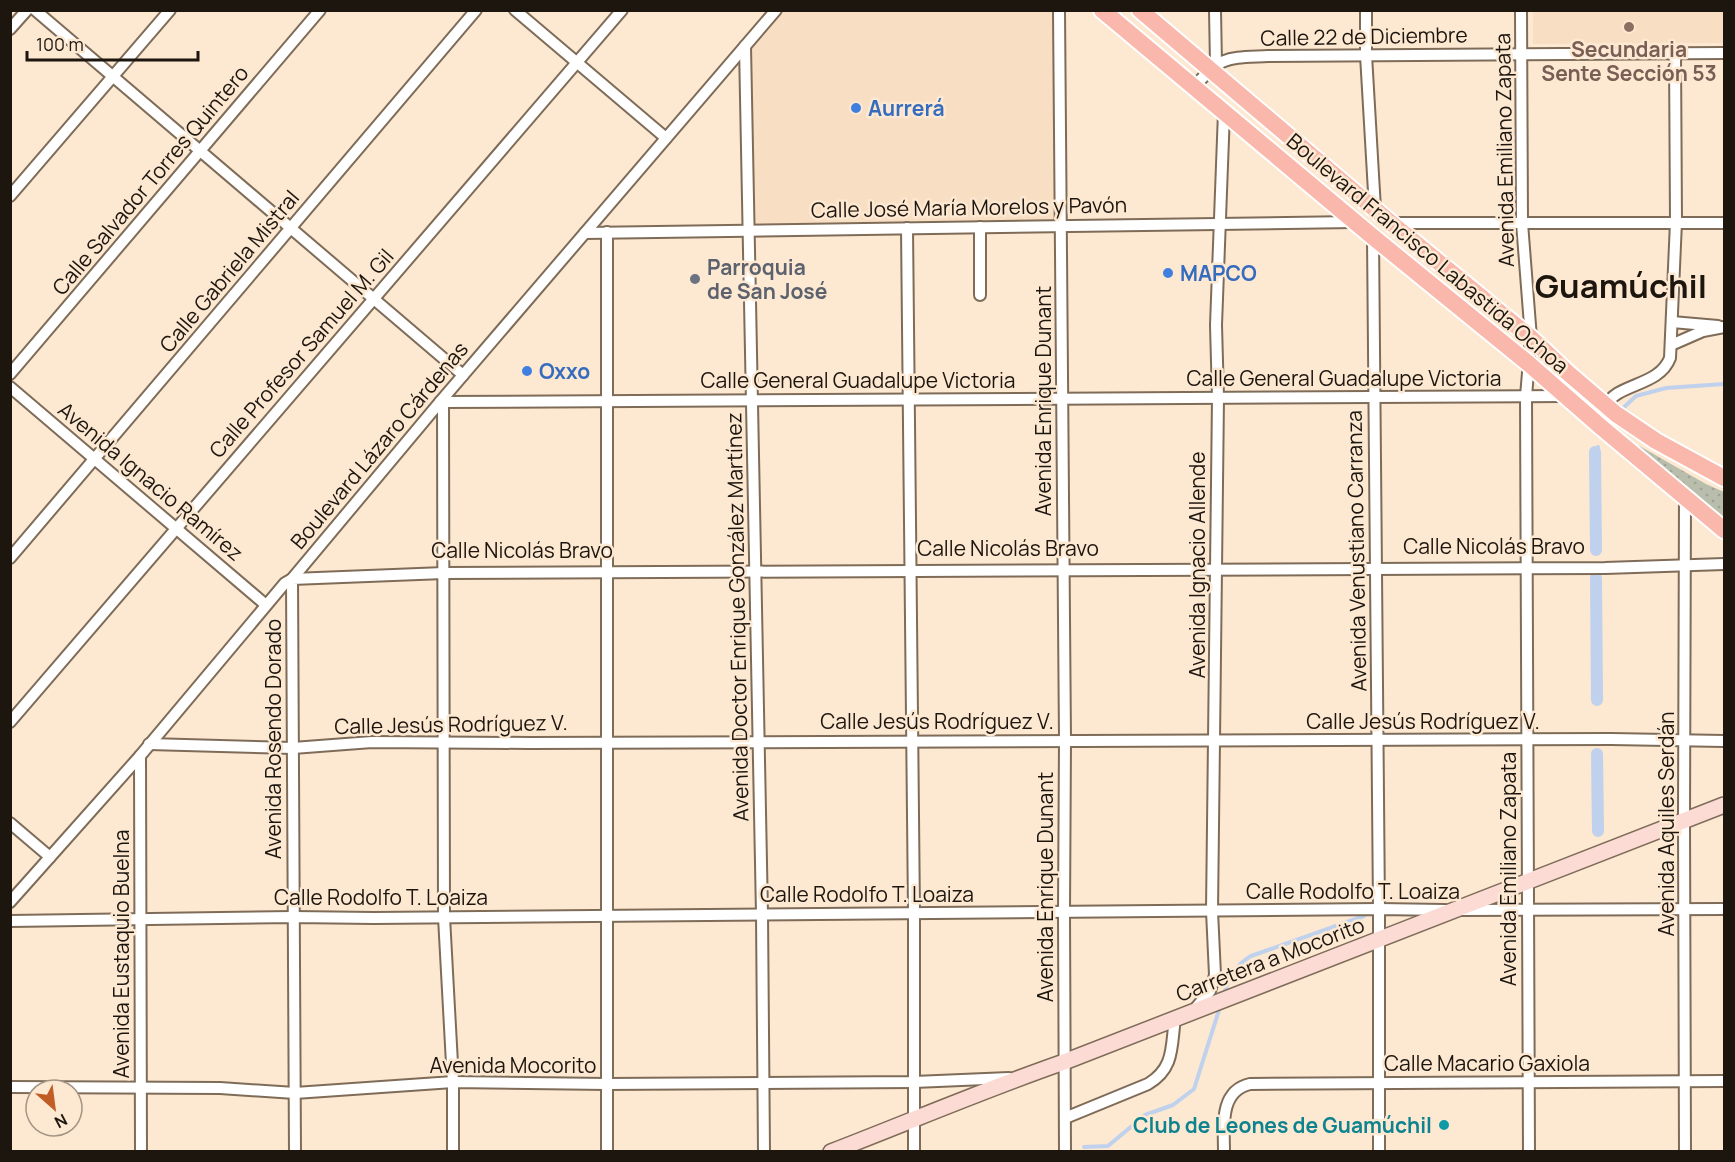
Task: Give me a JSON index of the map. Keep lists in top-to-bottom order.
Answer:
{
  "streets": {
    "main road": ["Boulevard Francisco Labastida Ochoa", "Carretera a Mocorito"],
    "street": [
      "Calle 22 de Diciembre",
      "Avenida Emiliano Zapata",
      "Calle Salvador Torres Quintero",
      "Calle José María Morelos y Pavón",
      "Calle Gabriela Mistral",
      "Calle Profesor Samuel M. Gil",
      "Calle General Guadalupe Victoria",
      "Avenida Enrique Dunant",
      "Boulevard Lázaro Cárdenas",
      "Avenida Ignacio Ramírez",
      "Calle Nicolás Bravo",
      "Avenida Venustiano Carranza",
      "Avenida Ignacio Allende",
      "Avenida Doctor Enrique González Martínez",
      "Calle Jesús Rodríguez V.",
      "Avenida Rosendo Dorado",
      "Avenida Aquiles Serdán",
      "Calle Rodolfo T. Loaiza",
      "Avenida Eustaquio Buelna",
      "Calle Macario Gaxiola",
      "Avenida Mocorito"
    ]
  },
  "crossings": [
    ["Calle 22 de Diciembre", "Avenida Emiliano Zapata"],
    ["Avenida Emiliano Zapata", "Boulevard Francisco Labastida Ochoa"],
    ["Avenida Emiliano Zapata", "Calle General Guadalupe Victoria"],
    ["Avenida Emiliano Zapata", "Calle Nicolás Bravo"],
    ["Avenida Emiliano Zapata", "Calle Jesús Rodríguez V."],
    ["Avenida Emiliano Zapata", "Calle Rodolfo T. Loaiza"],
    ["Avenida Emiliano Zapata", "Carretera a Mocorito"],
    ["Avenida Emiliano Zapata", "Calle Macario Gaxiola"],
    ["Calle José María Morelos y Pavón", "Boulevard Francisco Labastida Ochoa"],
    ["Calle José María Morelos y Pavón", "Avenida Enrique Dunant"],
    ["Calle José María Morelos y Pavón", "Boulevard Lázaro Cárdenas"],
    ["Calle José María Morelos y Pavón", "Avenida Ignacio Allende"],
    ["Calle José María Morelos y Pavón", "Avenida Doctor Enrique González Martínez"],
    ["Boulevard Francisco Labastida Ochoa", "Calle General Guadalupe Victoria"],
    ["Boulevard Francisco Labastida Ochoa", "Avenida Venustiano Carranza"],
    ["Boulevard Francisco Labastida Ochoa", "Avenida Ignacio Allende"],
    ["Boulevard Francisco Labastida Ochoa", "Avenida Aquiles Serdán"],
    ["Calle Gabriela Mistral", "Avenida Ignacio Ramírez"],
    ["Calle Profesor Samuel M. Gil", "Avenida Ignacio Ramírez"],
    ["Calle General Guadalupe Victoria", "Avenida Enrique Dunant"],
    ["Calle General Guadalupe Victoria", "Boulevard Lázaro Cárdenas"],
    ["Calle General Guadalupe Victoria", "Avenida Venustiano Carranza"],
    ["Calle General Guadalupe Victoria", "Avenida Ignacio Allende"],
    ["Calle General Guadalupe Victoria", "Avenida Doctor Enrique González Martínez"],
    ["Avenida Enrique Dunant", "Calle Nicolás Bravo"],
    ["Avenida Enrique Dunant", "Calle Jesús Rodríguez V."],
    ["Avenida Enrique Dunant", "Calle Rodolfo T. Loaiza"],
    ["Avenida Enrique Dunant", "Carretera a Mocorito"],
    ["Boulevard Lázaro Cárdenas", "Avenida Ignacio Ramírez"],
    ["Boulevard Lázaro Cárdenas", "Calle Nicolás Bravo"],
    ["Boulevard Lázaro Cárdenas", "Avenida Doctor Enrique González Martínez"],
    ["Boulevard Lázaro Cárdenas", "Calle Jesús Rodríguez V."],
    ["Boulevard Lázaro Cárdenas", "Avenida Rosendo Dorado"],
    ["Boulevard Lázaro Cárdenas", "Avenida Eustaquio Buelna"],
    ["Calle Nicolás Bravo", "Avenida Venustiano Carranza"],
    ["Calle Nicolás Bravo", "Avenida Ignacio Allende"],
    ["Calle Nicolás Bravo", "Avenida Doctor Enrique González Martínez"],
    ["Calle Nicolás Bravo", "Avenida Rosendo Dorado"],
    ["Calle Nicolás Bravo", "Avenida Aquiles Serdán"],
    ["Avenida Venustiano Carranza", "Calle Jesús Rodríguez V."],
    ["Avenida Venustiano Carranza", "Calle Rodolfo T. Loaiza"],
    ["Avenida Venustiano Carranza", "Carretera a Mocorito"],
    ["Avenida Venustiano Carranza", "Calle Macario Gaxiola"],
    ["Avenida Ignacio Allende", "Calle Jesús Rodríguez V."],
    ["Avenida Ignacio Allende", "Calle Rodolfo T. Loaiza"],
    ["Avenida Ignacio Allende", "Carretera a Mocorito"],
    ["Avenida Doctor Enrique González Martínez", "Calle Jesús Rodríguez V."],
    ["Avenida Doctor Enrique González Martínez", "Calle Rodolfo T. Loaiza"],
    ["Avenida Doctor Enrique González Martínez", "Avenida Mocorito"],
    ["Calle Jesús Rodríguez V.", "Avenida Rosendo Dorado"],
    ["Calle Jesús Rodríguez V.", "Avenida Aquiles Serdán"],
    ["Avenida Rosendo Dorado", "Calle Rodolfo T. Loaiza"],
    ["Avenida Rosendo Dorado", "Avenida Mocorito"],
    ["Avenida Aquiles Serdán", "Calle Rodolfo T. Loaiza"],
    ["Avenida Aquiles Serdán", "Carretera a Mocorito"],
    ["Avenida Aquiles Serdán", "Calle Macario Gaxiola"],
    ["Calle Rodolfo T. Loaiza", "Avenida Eustaquio Buelna"],
    ["Calle Rodolfo T. Loaiza", "Carretera a Mocorito"],
    ["Avenida Eustaquio Buelna", "Avenida Mocorito"],
    ["Carretera a Mocorito", "Avenida Mocorito"]
  ],
  "districts": ["Guamúchil"],
  "places": [
    "Secundaria Sente Sección 53",
    "Aurrerá",
    "MAPCO",
    "Parroquia de San José",
    "Oxxo",
    "Club de Leones de Guamúchil"
  ],
  "scale_bar": "100 m",
  "north": "bottom right"
}
